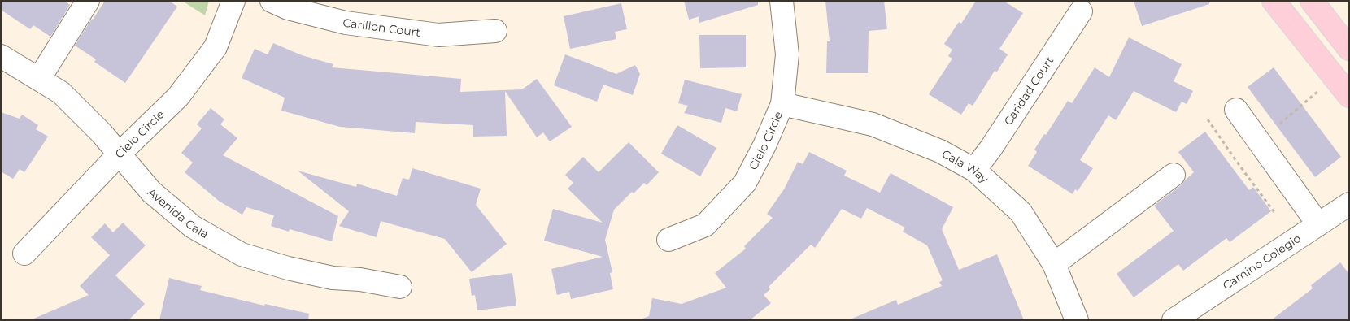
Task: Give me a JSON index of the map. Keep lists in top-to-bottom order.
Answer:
{
  "streets": {
    "street": [
      "Carillon Court",
      "Caridad Court",
      "Cielo Circle",
      "Cala Way",
      "Avenida Cala",
      "Camino Colegio"
    ]
  },
  "crossings": [
    ["Caridad Court", "Cala Way"],
    ["Cielo Circle", "Cala Way"],
    ["Cielo Circle", "Avenida Cala"]
  ]
}
